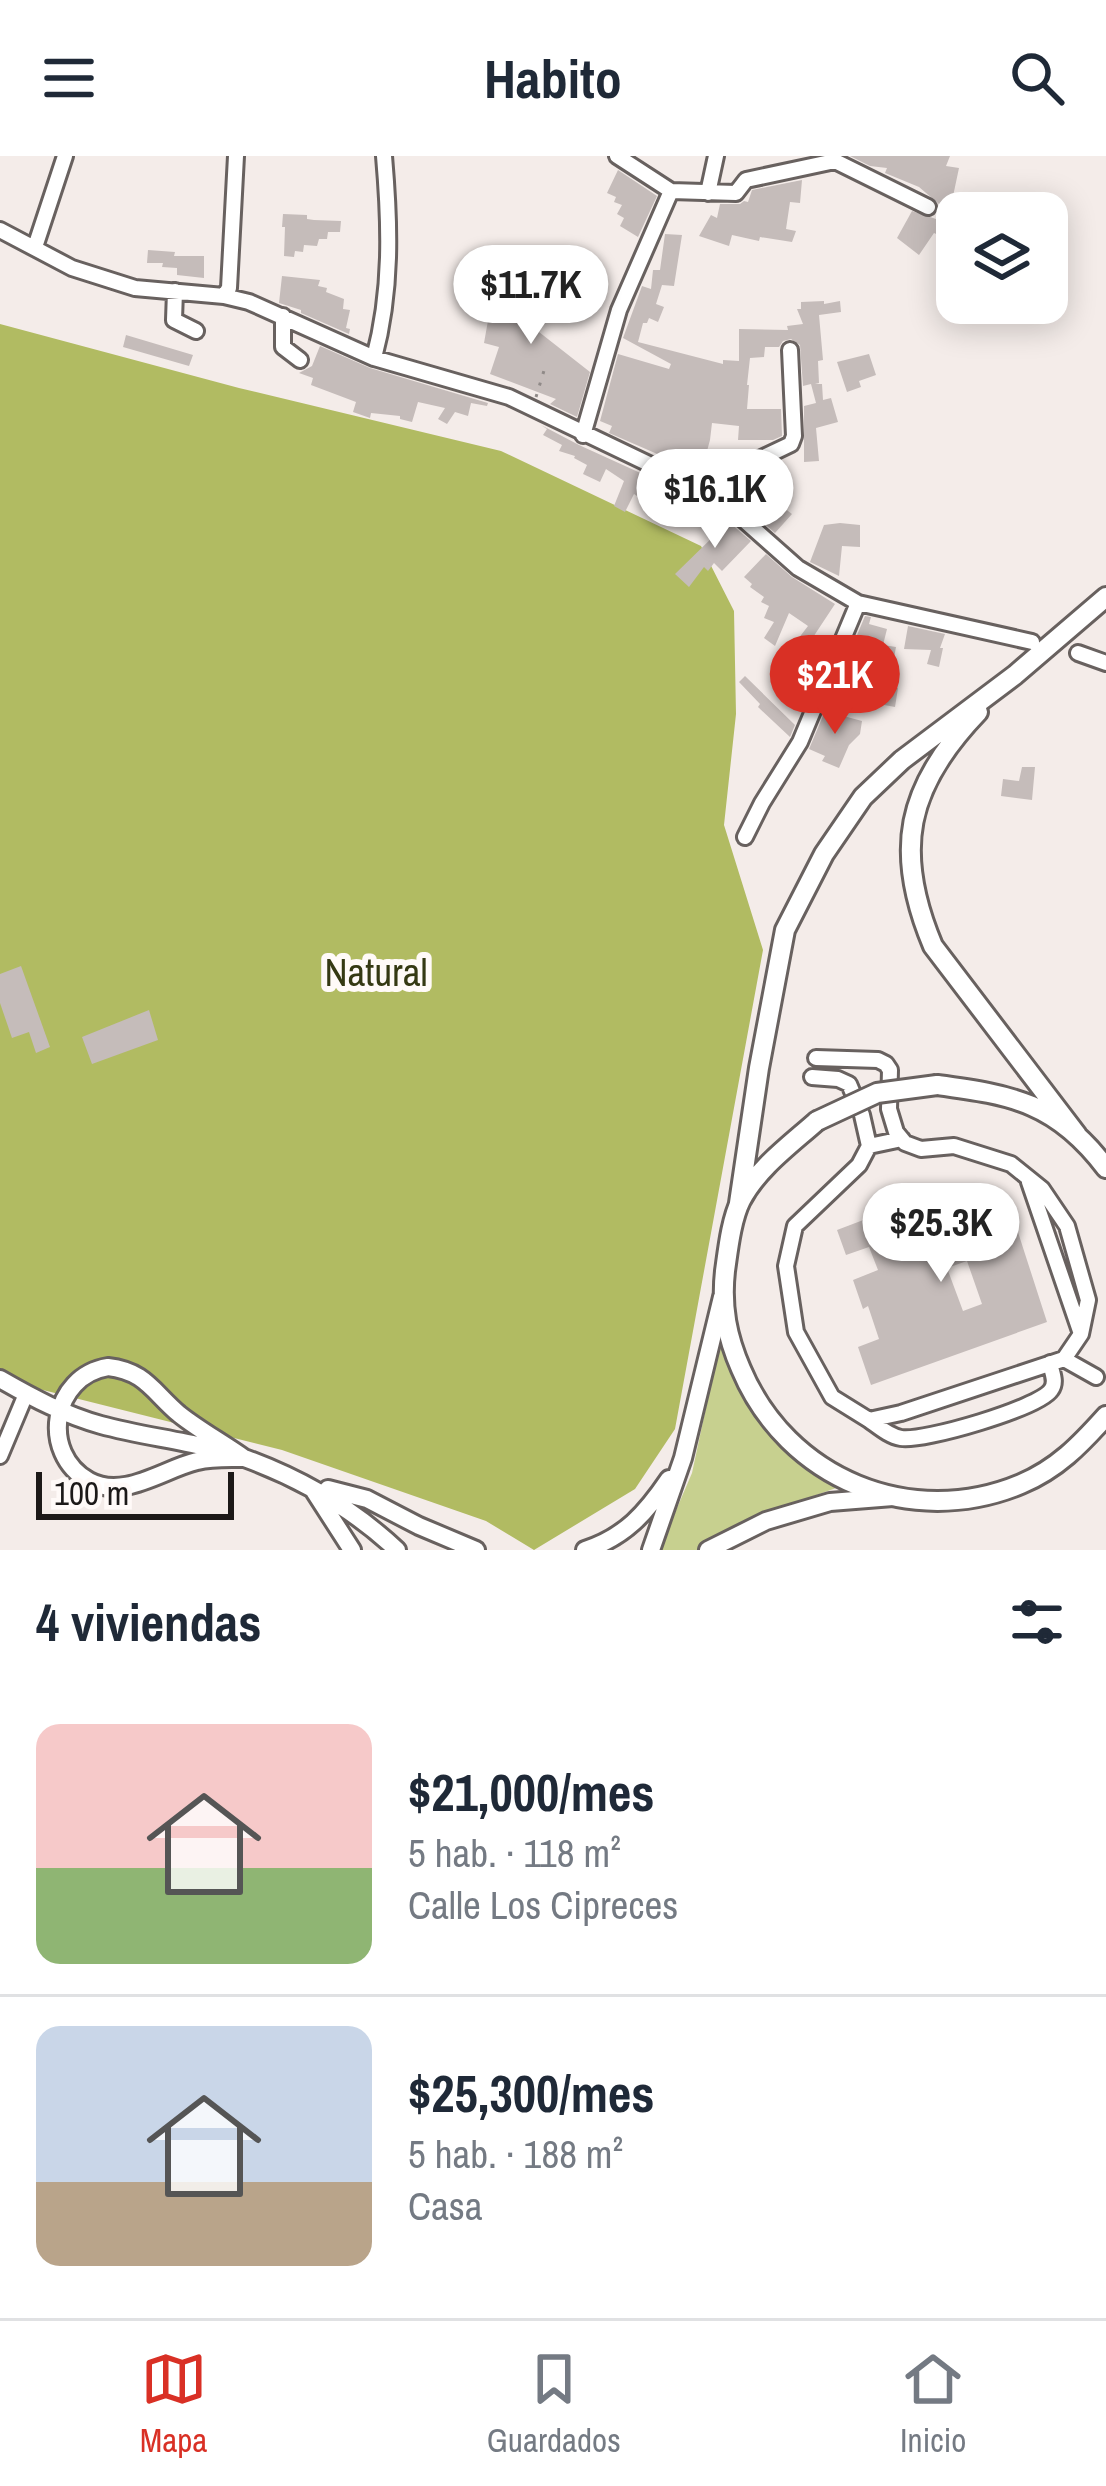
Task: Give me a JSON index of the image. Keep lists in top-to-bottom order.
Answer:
{
  "parks": ["Natural"],
  "scale_bar": "100 m",
  "page": {
    "header": "Habito",
    "price": [
      "$11.7K",
      "$16.1K",
      "$21K",
      "$25.3K"
    ],
    "scale": "100 m",
    "heading": "4 viviendas",
    "list": [
      {
        "name": "$21,000/mes",
        "note": "5 hab. · 118 m² · Calle Los Cipreces"
      },
      {
        "name": "$25,300/mes",
        "note": "5 hab. · 188 m² · Casa"
      }
    ],
    "tabs": ["Mapa", "Guardados", "Inicio"]
  }
}
